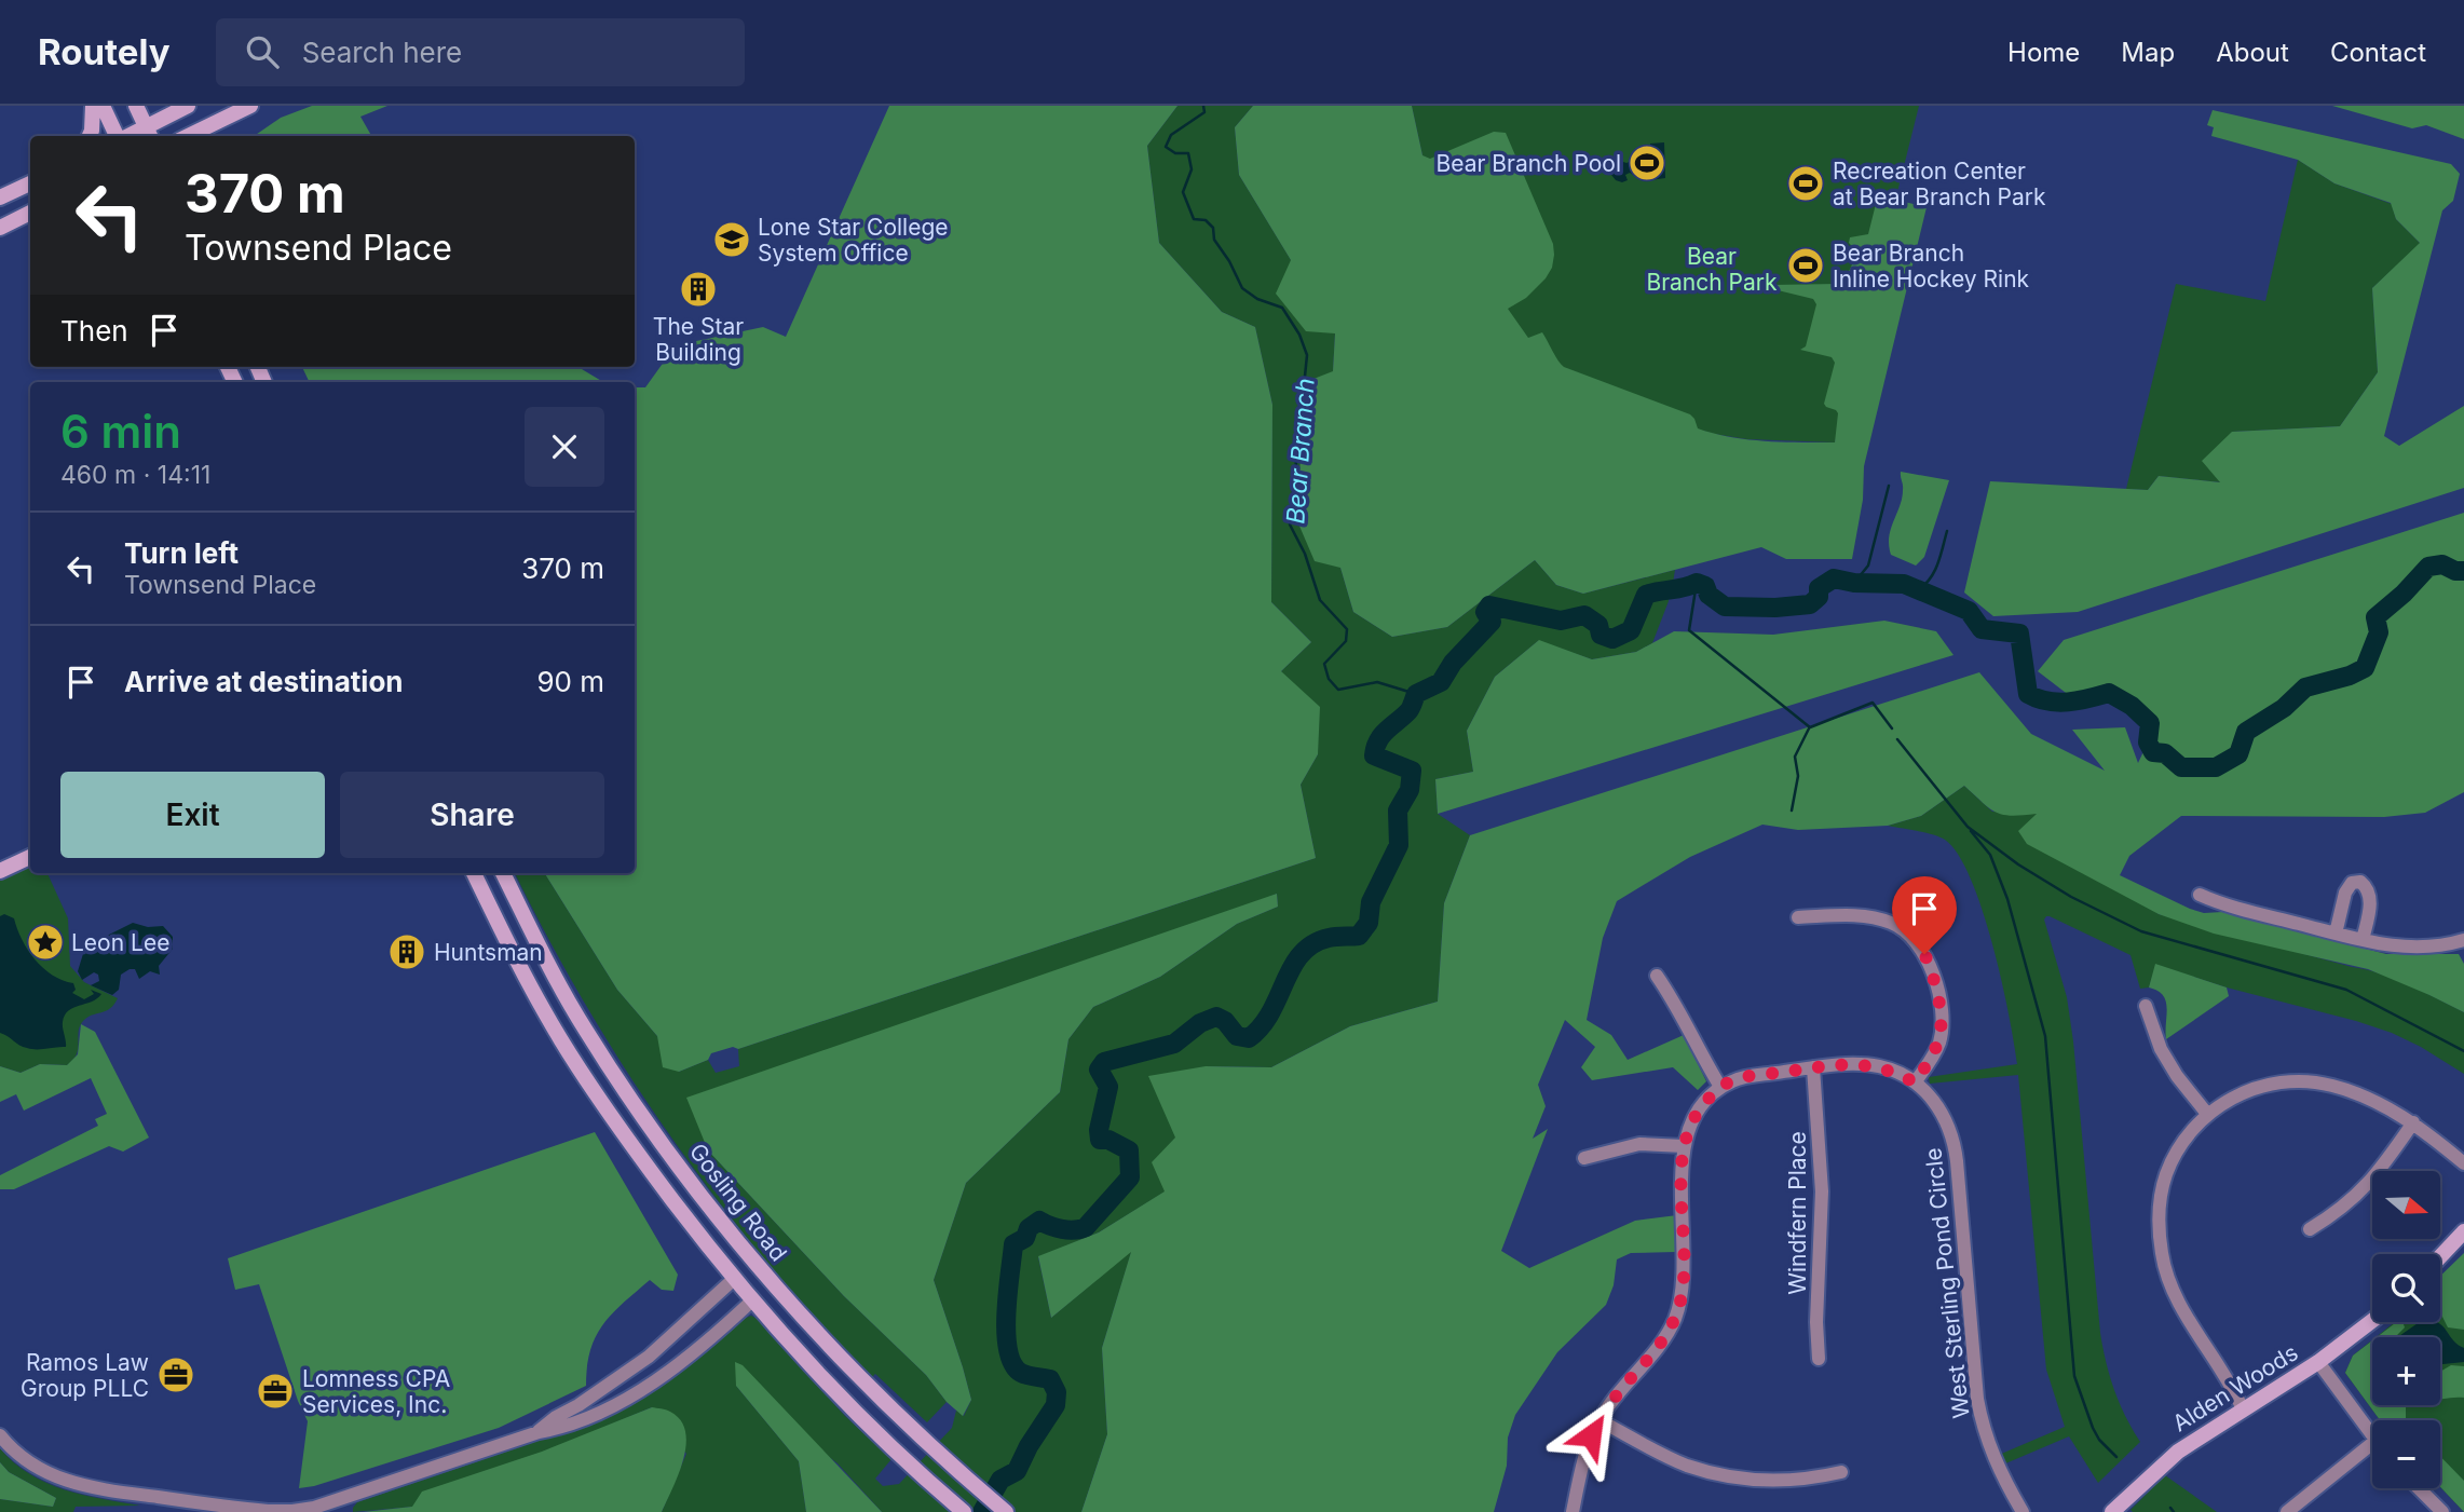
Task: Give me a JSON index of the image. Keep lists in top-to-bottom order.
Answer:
{
  "streets": {
    "main road": ["Gosling Road", "Alden Woods"],
    "street": ["Windfern Place", "West Sterling Pond Circle"]
  },
  "crossings": [
    ["Windfern Place", "West Sterling Pond Circle"]
  ],
  "water": ["Bear Branch"],
  "parks": ["Bear Branch Park"],
  "places": {
    "sports": ["Bear Branch Pool", "Recreation Center at Bear Branch Park", "Bear Branch Inline Hockey Rink"],
    "school or university": ["Lone Star College System Office"],
    "building": ["The Star Building", "Huntsman"],
    "place": ["Leon Lee"],
    "office": ["Ramos Law Group PLLC", "Lomness CPA Services, Inc."]
  },
  "north": "right",
  "page": {
    "header": "Routely",
    "search": "Search here",
    "nav": [
      "Home",
      "Map",
      "About",
      "Contact"
    ],
    "turn": ["370 m", "Townsend Place"],
    "then": "Then",
    "heading": ["6 min", "460 m · 14:11"],
    "list": [
      {
        "name": "Turn left",
        "note": "Townsend Place",
        "value": "370 m"
      },
      {
        "name": "Arrive at destination",
        "value": "90 m"
      }
    ],
    "buttons": ["Exit", "Share"],
    "map_buttons": ["+", "−"]
  }
}
